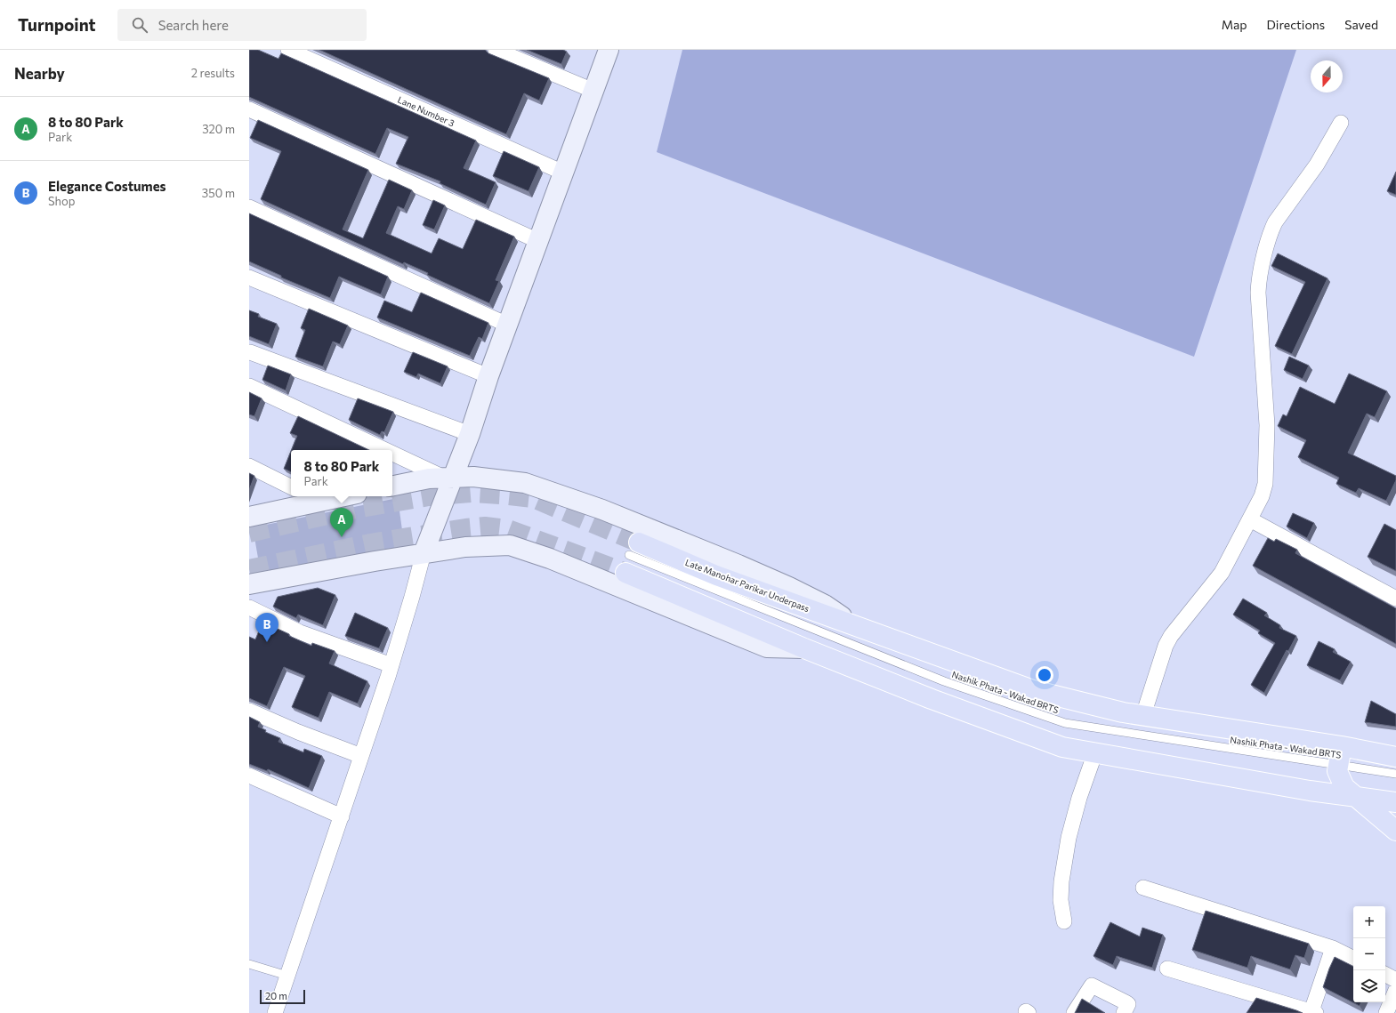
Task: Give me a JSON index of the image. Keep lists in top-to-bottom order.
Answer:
{
  "streets": {
    "main road": ["Late Manohar Parikar Underpass"],
    "street": ["Lane Number 3"],
    "lane": ["Nashik Phata - Wakad BRTS"]
  },
  "crossings": [
    ["Late Manohar Parikar Underpass", "Nashik Phata - Wakad BRTS"]
  ],
  "scale_bar": "20 m",
  "north": "bottom",
  "page": {
    "header": "Turnpoint",
    "search": "Search here",
    "nav": ["Map", "Directions", "Saved"],
    "heading": ["Nearby", "2 results"],
    "list": [
      {
        "mark": "A",
        "name": "8 to 80 Park",
        "note": "Park",
        "value": "320 m"
      },
      {
        "mark": "B",
        "name": "Elegance Costumes",
        "note": "Shop",
        "value": "350 m"
      }
    ],
    "popup": ["8 to 80 Park", "Park"],
    "pins": ["A", "B"],
    "map_buttons": ["+", "−"],
    "scale": "20 m"
  }
}
